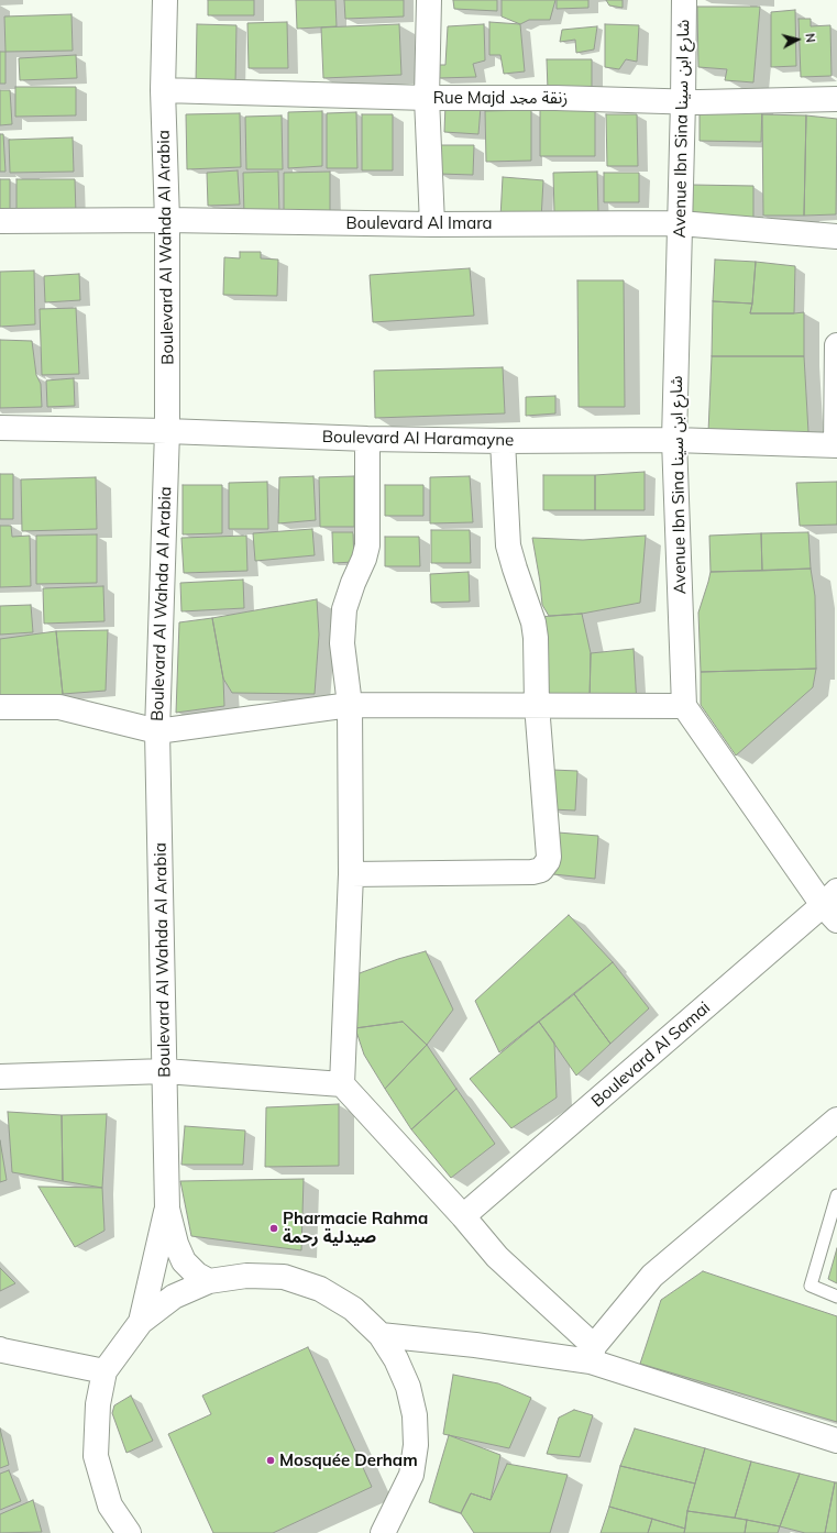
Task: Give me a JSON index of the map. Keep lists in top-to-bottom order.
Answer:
{
  "streets": {
    "street": [
      "Rue Majd زنقة مجد",
      "Avenue Ibn Sina شارع ابن سينا",
      "Boulevard Al Imara",
      "Boulevard Al Wahda Al Arabia",
      "Boulevard Al Haramayne",
      "Boulevard Al Samai"
    ]
  },
  "crossings": [
    ["Rue Majd زنقة مجد", "Avenue Ibn Sina شارع ابن سينا"],
    ["Rue Majd زنقة مجد", "Boulevard Al Wahda Al Arabia"],
    ["Avenue Ibn Sina شارع ابن سينا", "Boulevard Al Imara"],
    ["Avenue Ibn Sina شارع ابن سينا", "Boulevard Al Haramayne"],
    ["Boulevard Al Imara", "Boulevard Al Wahda Al Arabia"],
    ["Boulevard Al Wahda Al Arabia", "Boulevard Al Haramayne"]
  ],
  "places": ["Pharmacie Rahma صيدلية رحمة", "Mosquée Derham"],
  "north": "right"
}
